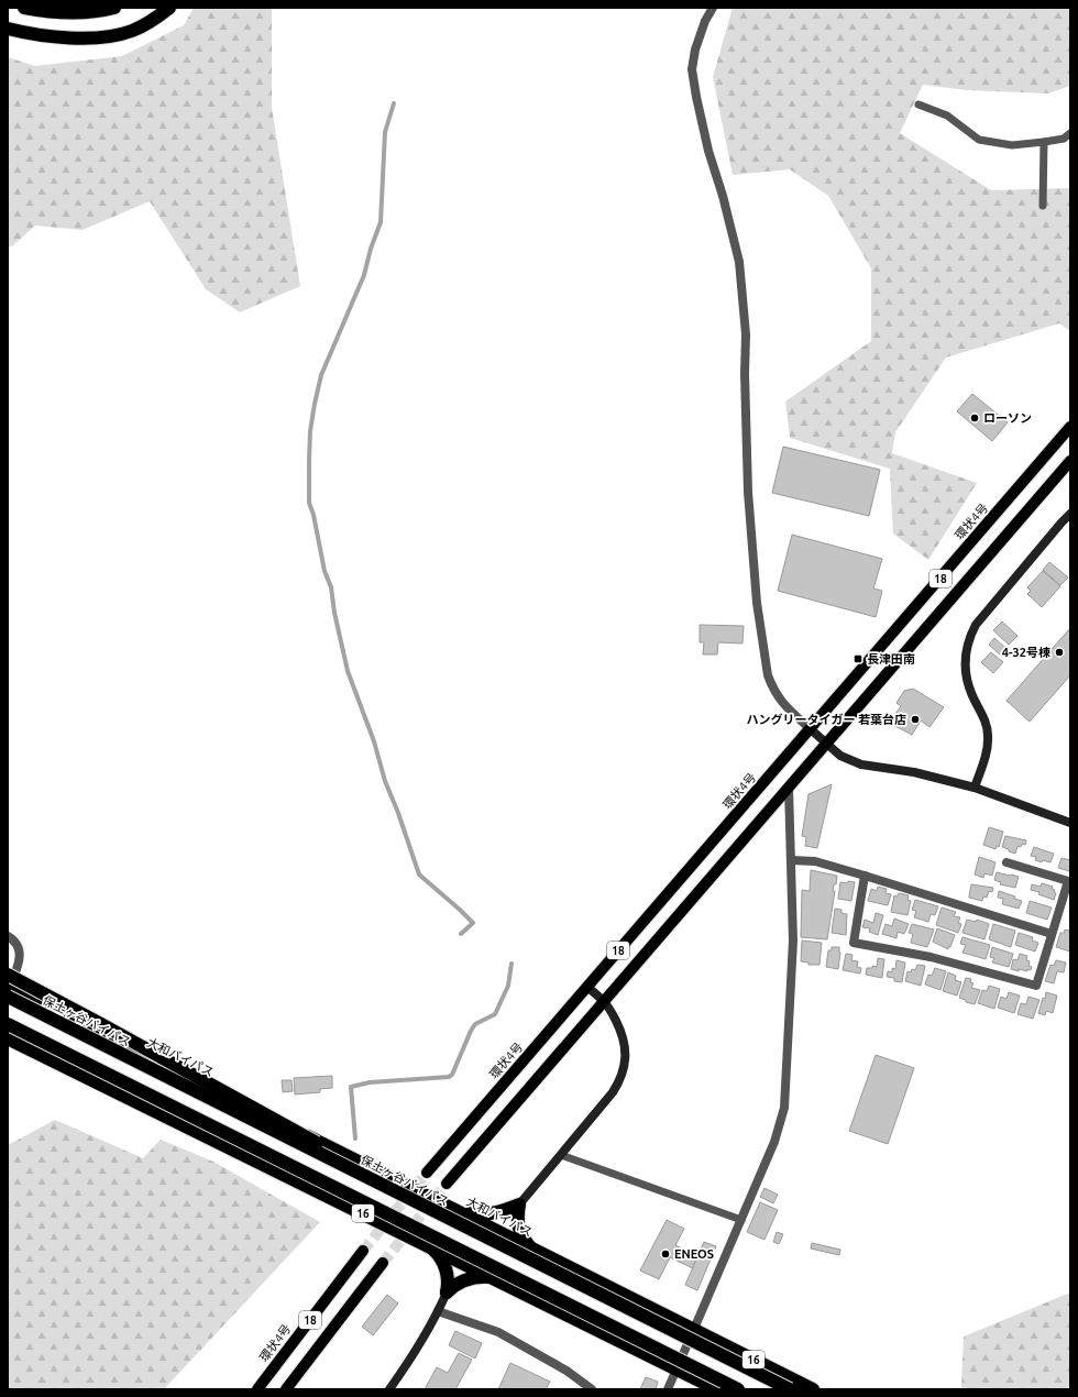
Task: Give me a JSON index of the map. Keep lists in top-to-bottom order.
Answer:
{
  "streets": {
    "highway": ["保土ヶ谷バイパス", "大和バイパス", "16"],
    "main road": ["環状4号", "18"]
  },
  "crossings": [
    ["保土ヶ谷バイパス", "大和バイパス"]
  ],
  "places": {
    "other": [
      "ローソン",
      "4-32号棟",
      "ハングリータイガー 若葉台店",
      "ENEOS"
    ],
    "transit": ["長津田南"]
  }
}
